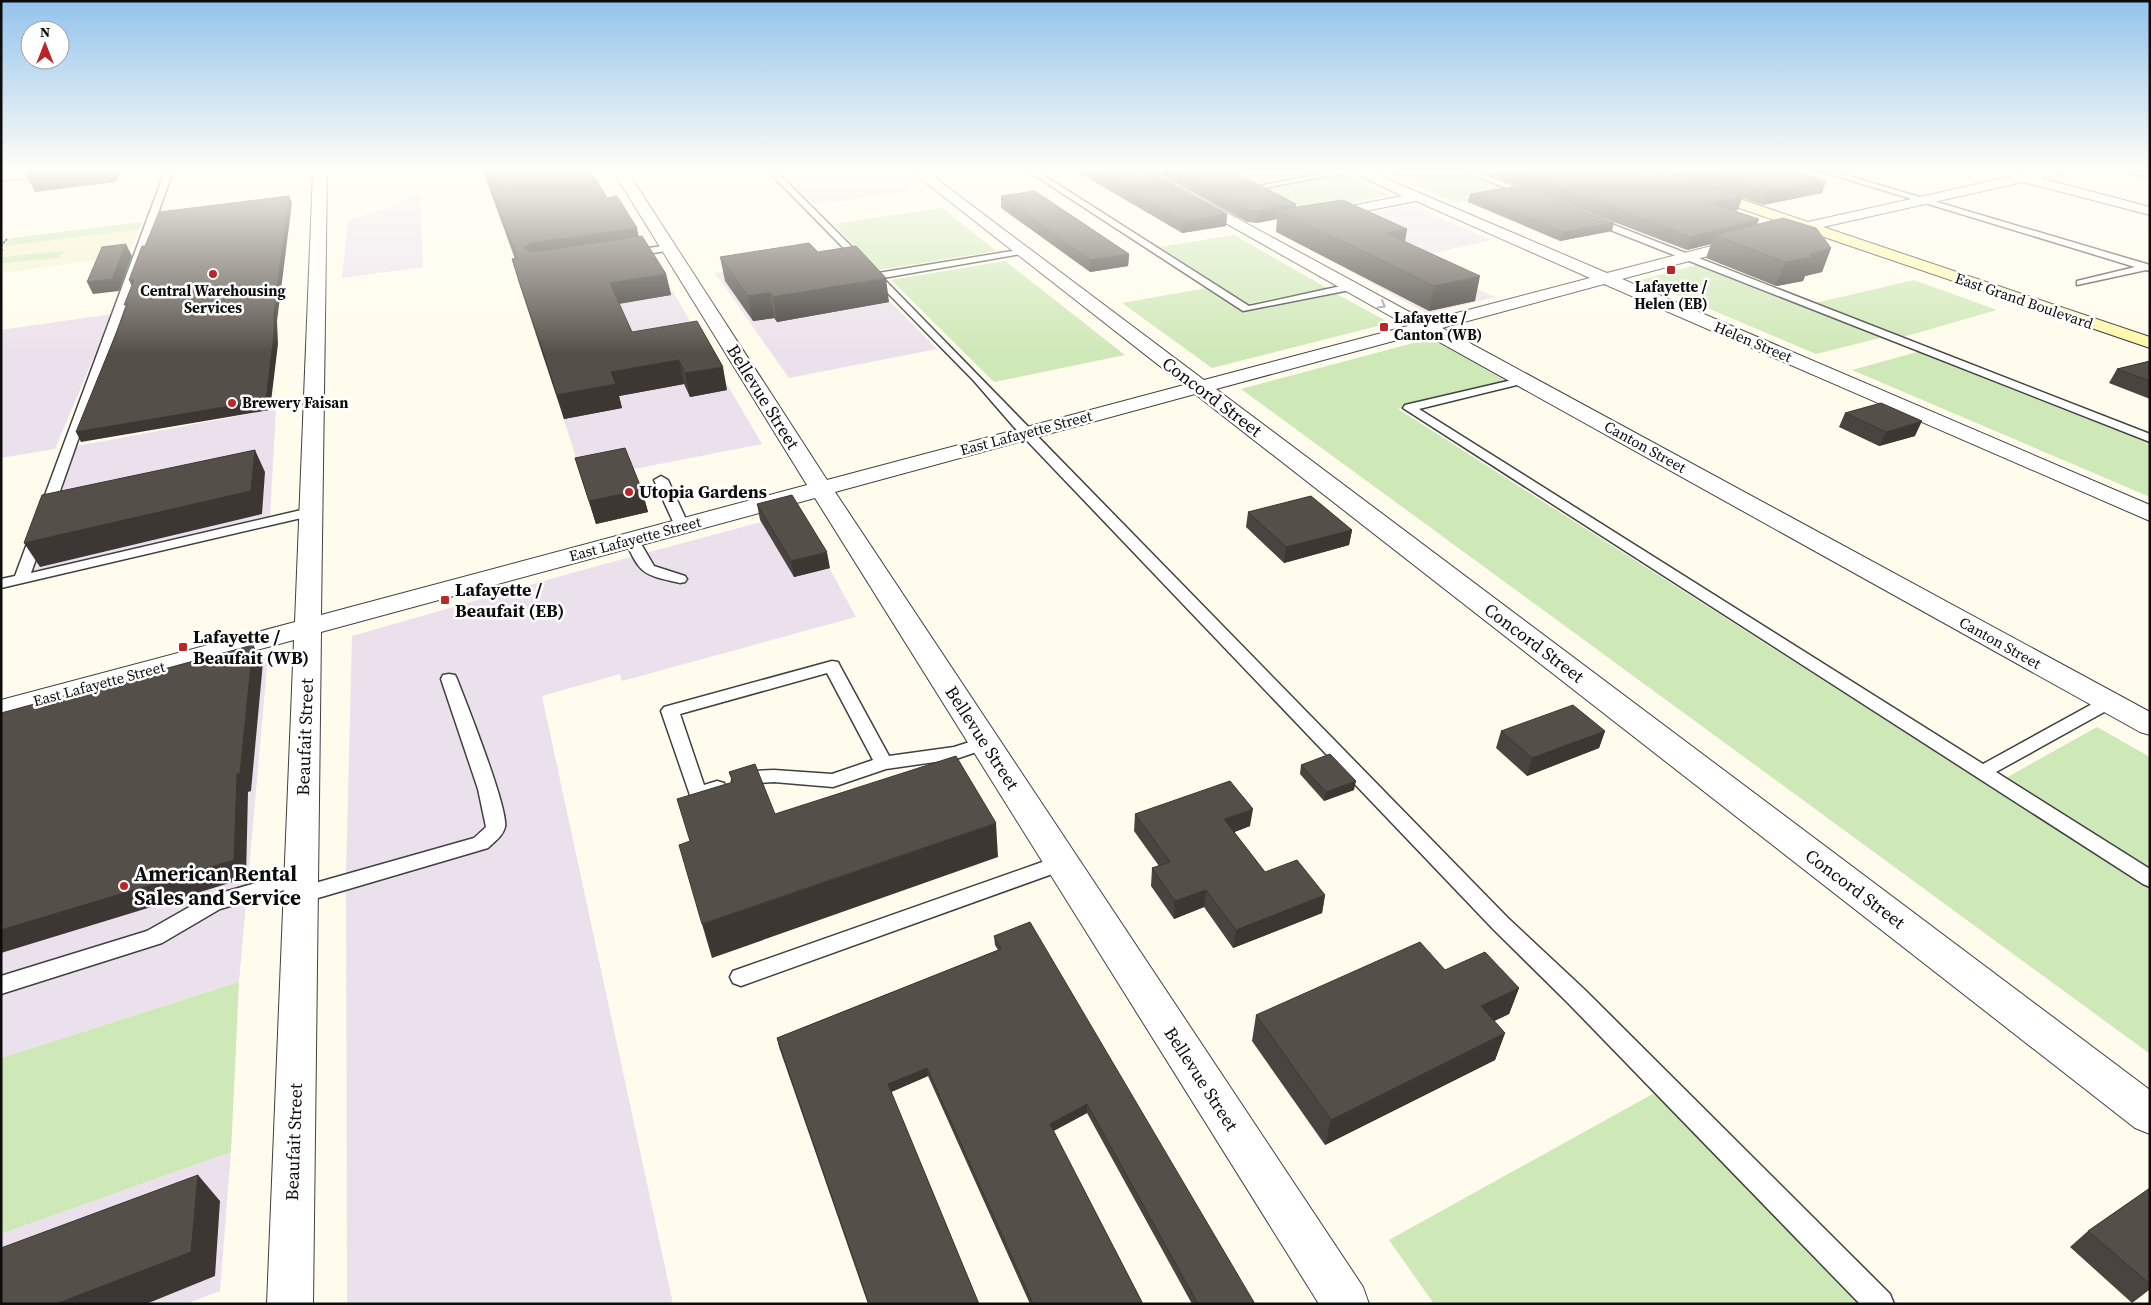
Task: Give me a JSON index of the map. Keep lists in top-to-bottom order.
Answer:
{
  "streets": {
    "main road": ["East Grand Boulevard"],
    "street": [
      "Helen Street",
      "Bellevue Street",
      "Concord Street",
      "East Lafayette Street",
      "Canton Street",
      "Beaufait Street"
    ]
  },
  "crossings": [
    ["Helen Street", "East Lafayette Street"],
    ["Bellevue Street", "East Lafayette Street"],
    ["Concord Street", "East Lafayette Street"],
    ["East Lafayette Street", "Canton Street"],
    ["East Lafayette Street", "Beaufait Street"]
  ],
  "places": {
    "transit": [
      "Lafayette / Helen (EB)",
      "Lafayette / Canton (WB)",
      "Lafayette / Beaufait (EB)",
      "Lafayette / Beaufait (WB)"
    ],
    "other": [
      "Central Warehousing Services",
      "Brewery Faisan",
      "Utopia Gardens",
      "American Rental Sales and Service"
    ]
  },
  "north": "top"
}
